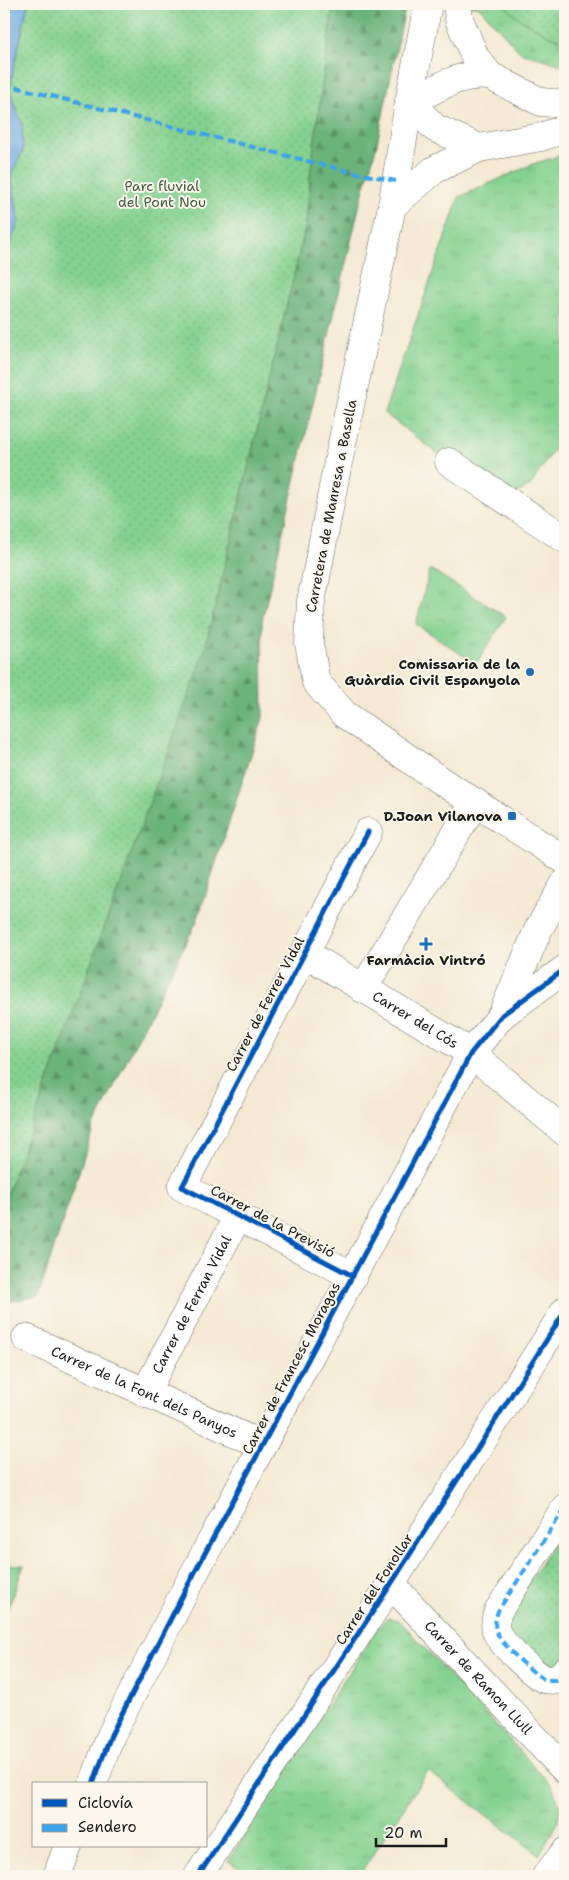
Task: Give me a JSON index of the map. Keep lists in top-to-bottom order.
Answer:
{
  "streets": {
    "street": [
      "Carretera de Manresa a Basella",
      "Carrer de Ferrer Vidal",
      "Carrer del Cós",
      "Carrer de la Previsió",
      "Carrer de Ferran Vidal",
      "Carrer de Francesc Moragas",
      "Carrer de la Font dels Panyos",
      "Carrer del Fonollar",
      "Carrer de Ramon Llull"
    ]
  },
  "crossings": [
    ["Carrer de Ferrer Vidal", "Carrer del Cós"],
    ["Carrer de Ferrer Vidal", "Carrer de la Previsió"],
    ["Carrer del Cós", "Carrer de Francesc Moragas"],
    ["Carrer de la Previsió", "Carrer de Ferran Vidal"],
    ["Carrer de la Previsió", "Carrer de Francesc Moragas"],
    ["Carrer de Ferran Vidal", "Carrer de la Font dels Panyos"],
    ["Carrer de Francesc Moragas", "Carrer de la Font dels Panyos"],
    ["Carrer del Fonollar", "Carrer de Ramon Llull"]
  ],
  "parks": ["Parc fluvial del Pont Nou"],
  "places": {
    "other": ["Comissaria de la Guàrdia Civil Espanyola"],
    "transit": ["D.Joan Vilanova"],
    "health": ["Farmàcia Vintró"]
  },
  "legend": ["Ciclovía", "Sendero"],
  "scale_bar": "20 m"
}
